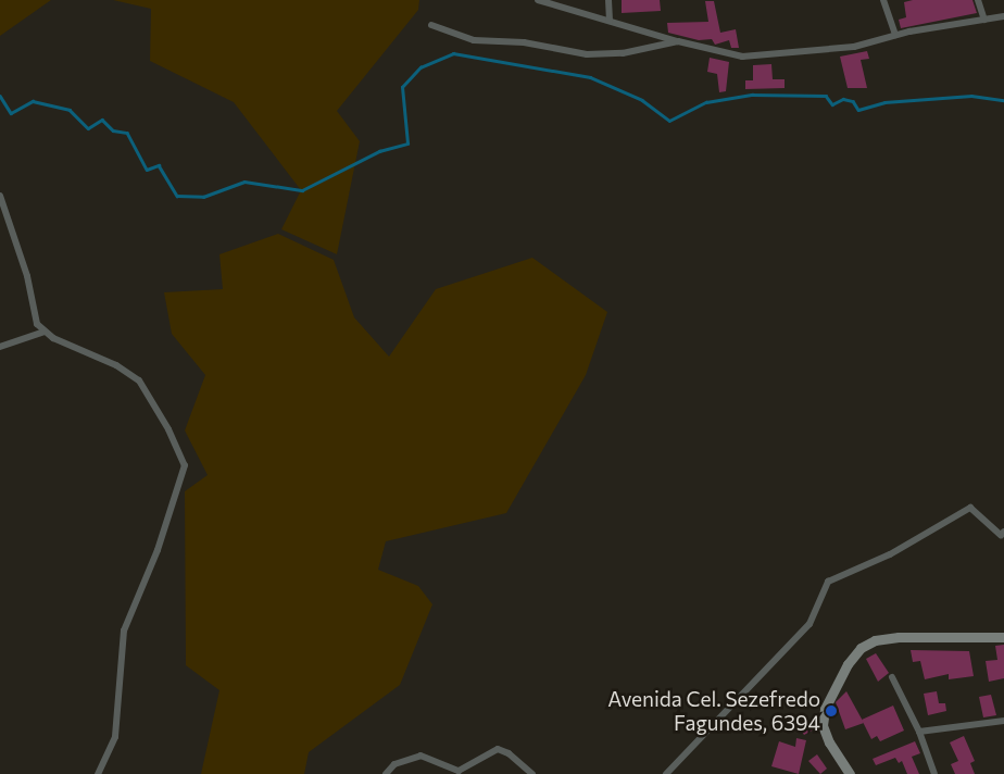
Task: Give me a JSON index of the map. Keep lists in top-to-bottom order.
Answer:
{
  "places": ["Avenida Cel. Sezefredo Fagundes, 6394"]
}
